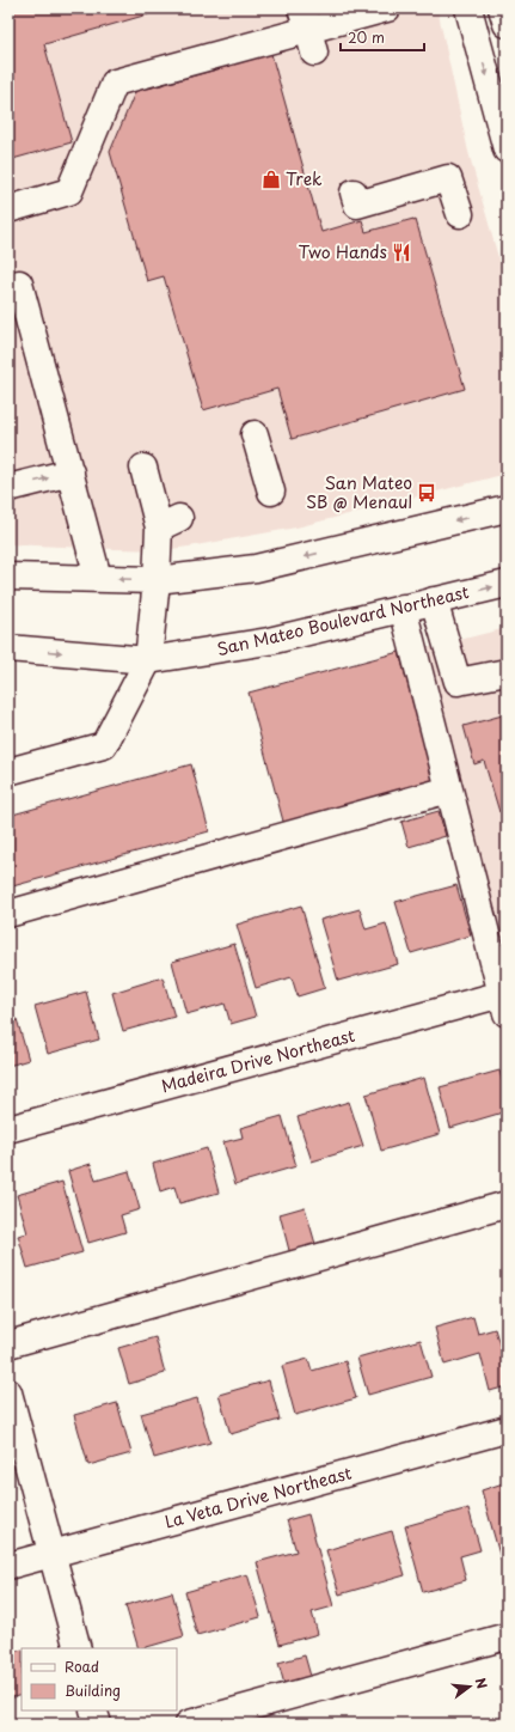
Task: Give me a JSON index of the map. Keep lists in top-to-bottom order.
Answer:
{
  "streets": {
    "street": ["San Mateo Boulevard Northeast", "Madeira Drive Northeast", "La Veta Drive Northeast"]
  },
  "places": {
    "shop": ["Trek"],
    "restaurant": ["Two Hands"],
    "bus stop": ["San Mateo SB @ Menaul"]
  },
  "legend": ["Road", "Building"],
  "scale_bar": "20 m",
  "north": "right"
}
